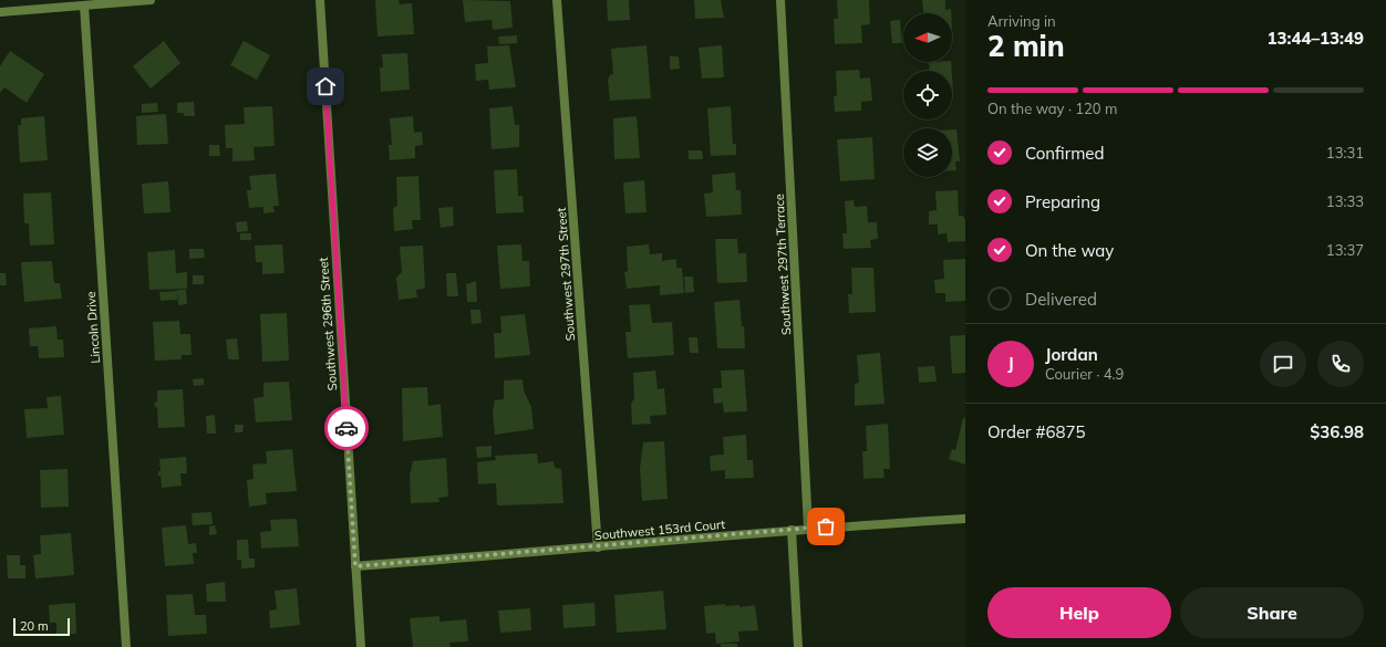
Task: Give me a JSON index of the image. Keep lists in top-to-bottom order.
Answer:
{
  "streets": {
    "street": [
      "Southwest 297th Terrace",
      "Southwest 297th Street",
      "Southwest 296th Street",
      "Lincoln Drive",
      "Southwest 153rd Court"
    ]
  },
  "crossings": [
    ["Southwest 297th Terrace", "Southwest 153rd Court"],
    ["Southwest 297th Street", "Southwest 153rd Court"],
    ["Southwest 296th Street", "Southwest 153rd Court"]
  ],
  "scale_bar": "20 m",
  "north": "left",
  "page": {
    "heading": ["2 min", "Arriving in", "13:44–13:49"],
    "panel": [
      "Jordan",
      "Courier · 4.9",
      "Order #6875",
      "$36.98"
    ],
    "bar": "On the way · 120 m",
    "list": [
      ["Confirmed", "13:31"],
      ["Preparing", "13:33"],
      ["On the way", "13:37"],
      "Delivered"
    ],
    "round": "J",
    "buttons": ["Help", "Share"],
    "scale": "20 m"
  }
}
